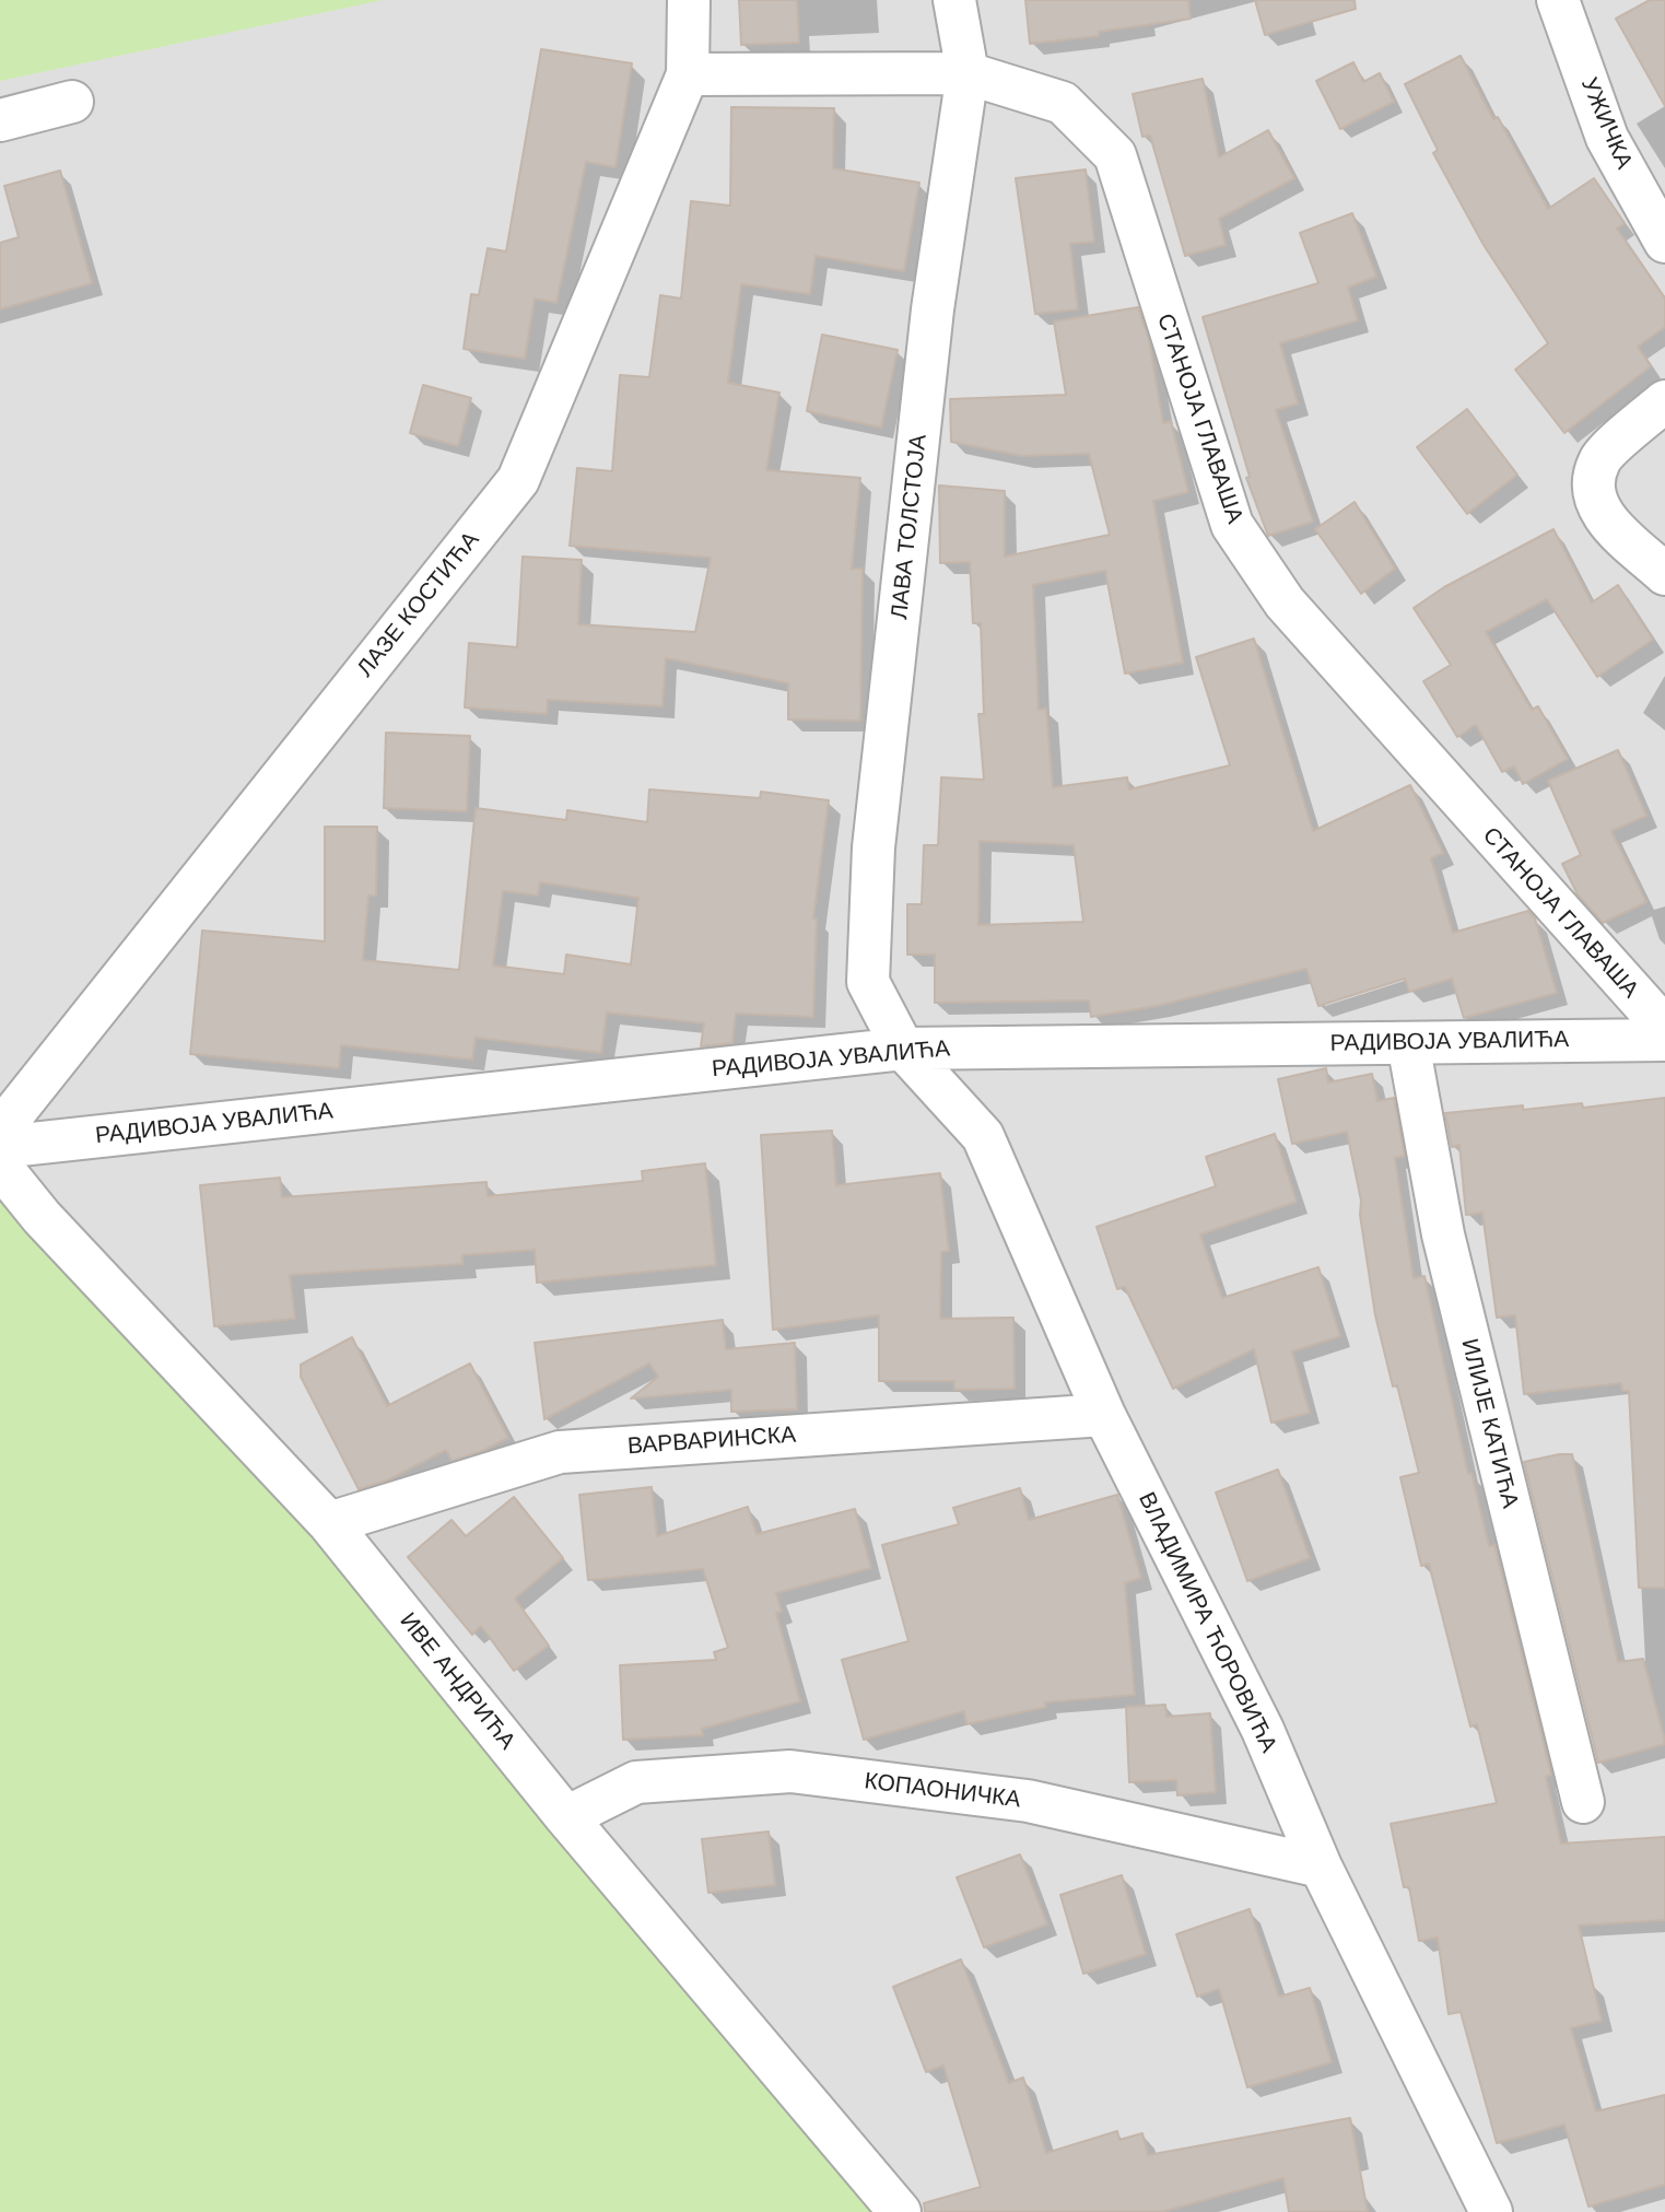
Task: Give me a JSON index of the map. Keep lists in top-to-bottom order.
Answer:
{
  "streets": {
    "street": [
      "УЖИЧКА",
      "СТАНОЈА ГЛАВАША",
      "ЛАВА ТОЛСТОЈА",
      "ЛАЗЕ КОСТИЋА",
      "РАДИВОЈА УВАЛИЋА",
      "ИЛИЈЕ КАТИЋА",
      "ВАРВАРИНСКА",
      "ВЛАДИМИРА ЋОРОВИЋА",
      "ИВЕ АНДРИЋА",
      "КОПАОНИЧКА"
    ]
  },
  "crossings": [
    ["СТАНОЈА ГЛАВАША", "ЛАВА ТОЛСТОЈА"],
    ["СТАНОЈА ГЛАВАША", "ЛАЗЕ КОСТИЋА"],
    ["ЛАВА ТОЛСТОЈА", "РАДИВОЈА УВАЛИЋА"],
    ["ЛАВА ТОЛСТОЈА", "ВЛАДИМИРА ЋОРОВИЋА"],
    ["РАДИВОЈА УВАЛИЋА", "ИЛИЈЕ КАТИЋА"],
    ["РАДИВОЈА УВАЛИЋА", "ВЛАДИМИРА ЋОРОВИЋА"],
    ["ВАРВАРИНСКА", "ВЛАДИМИРА ЋОРОВИЋА"],
    ["ВАРВАРИНСКА", "ИВЕ АНДРИЋА"],
    ["ВЛАДИМИРА ЋОРОВИЋА", "КОПАОНИЧКА"],
    ["ИВЕ АНДРИЋА", "КОПАОНИЧКА"]
  ]
}
